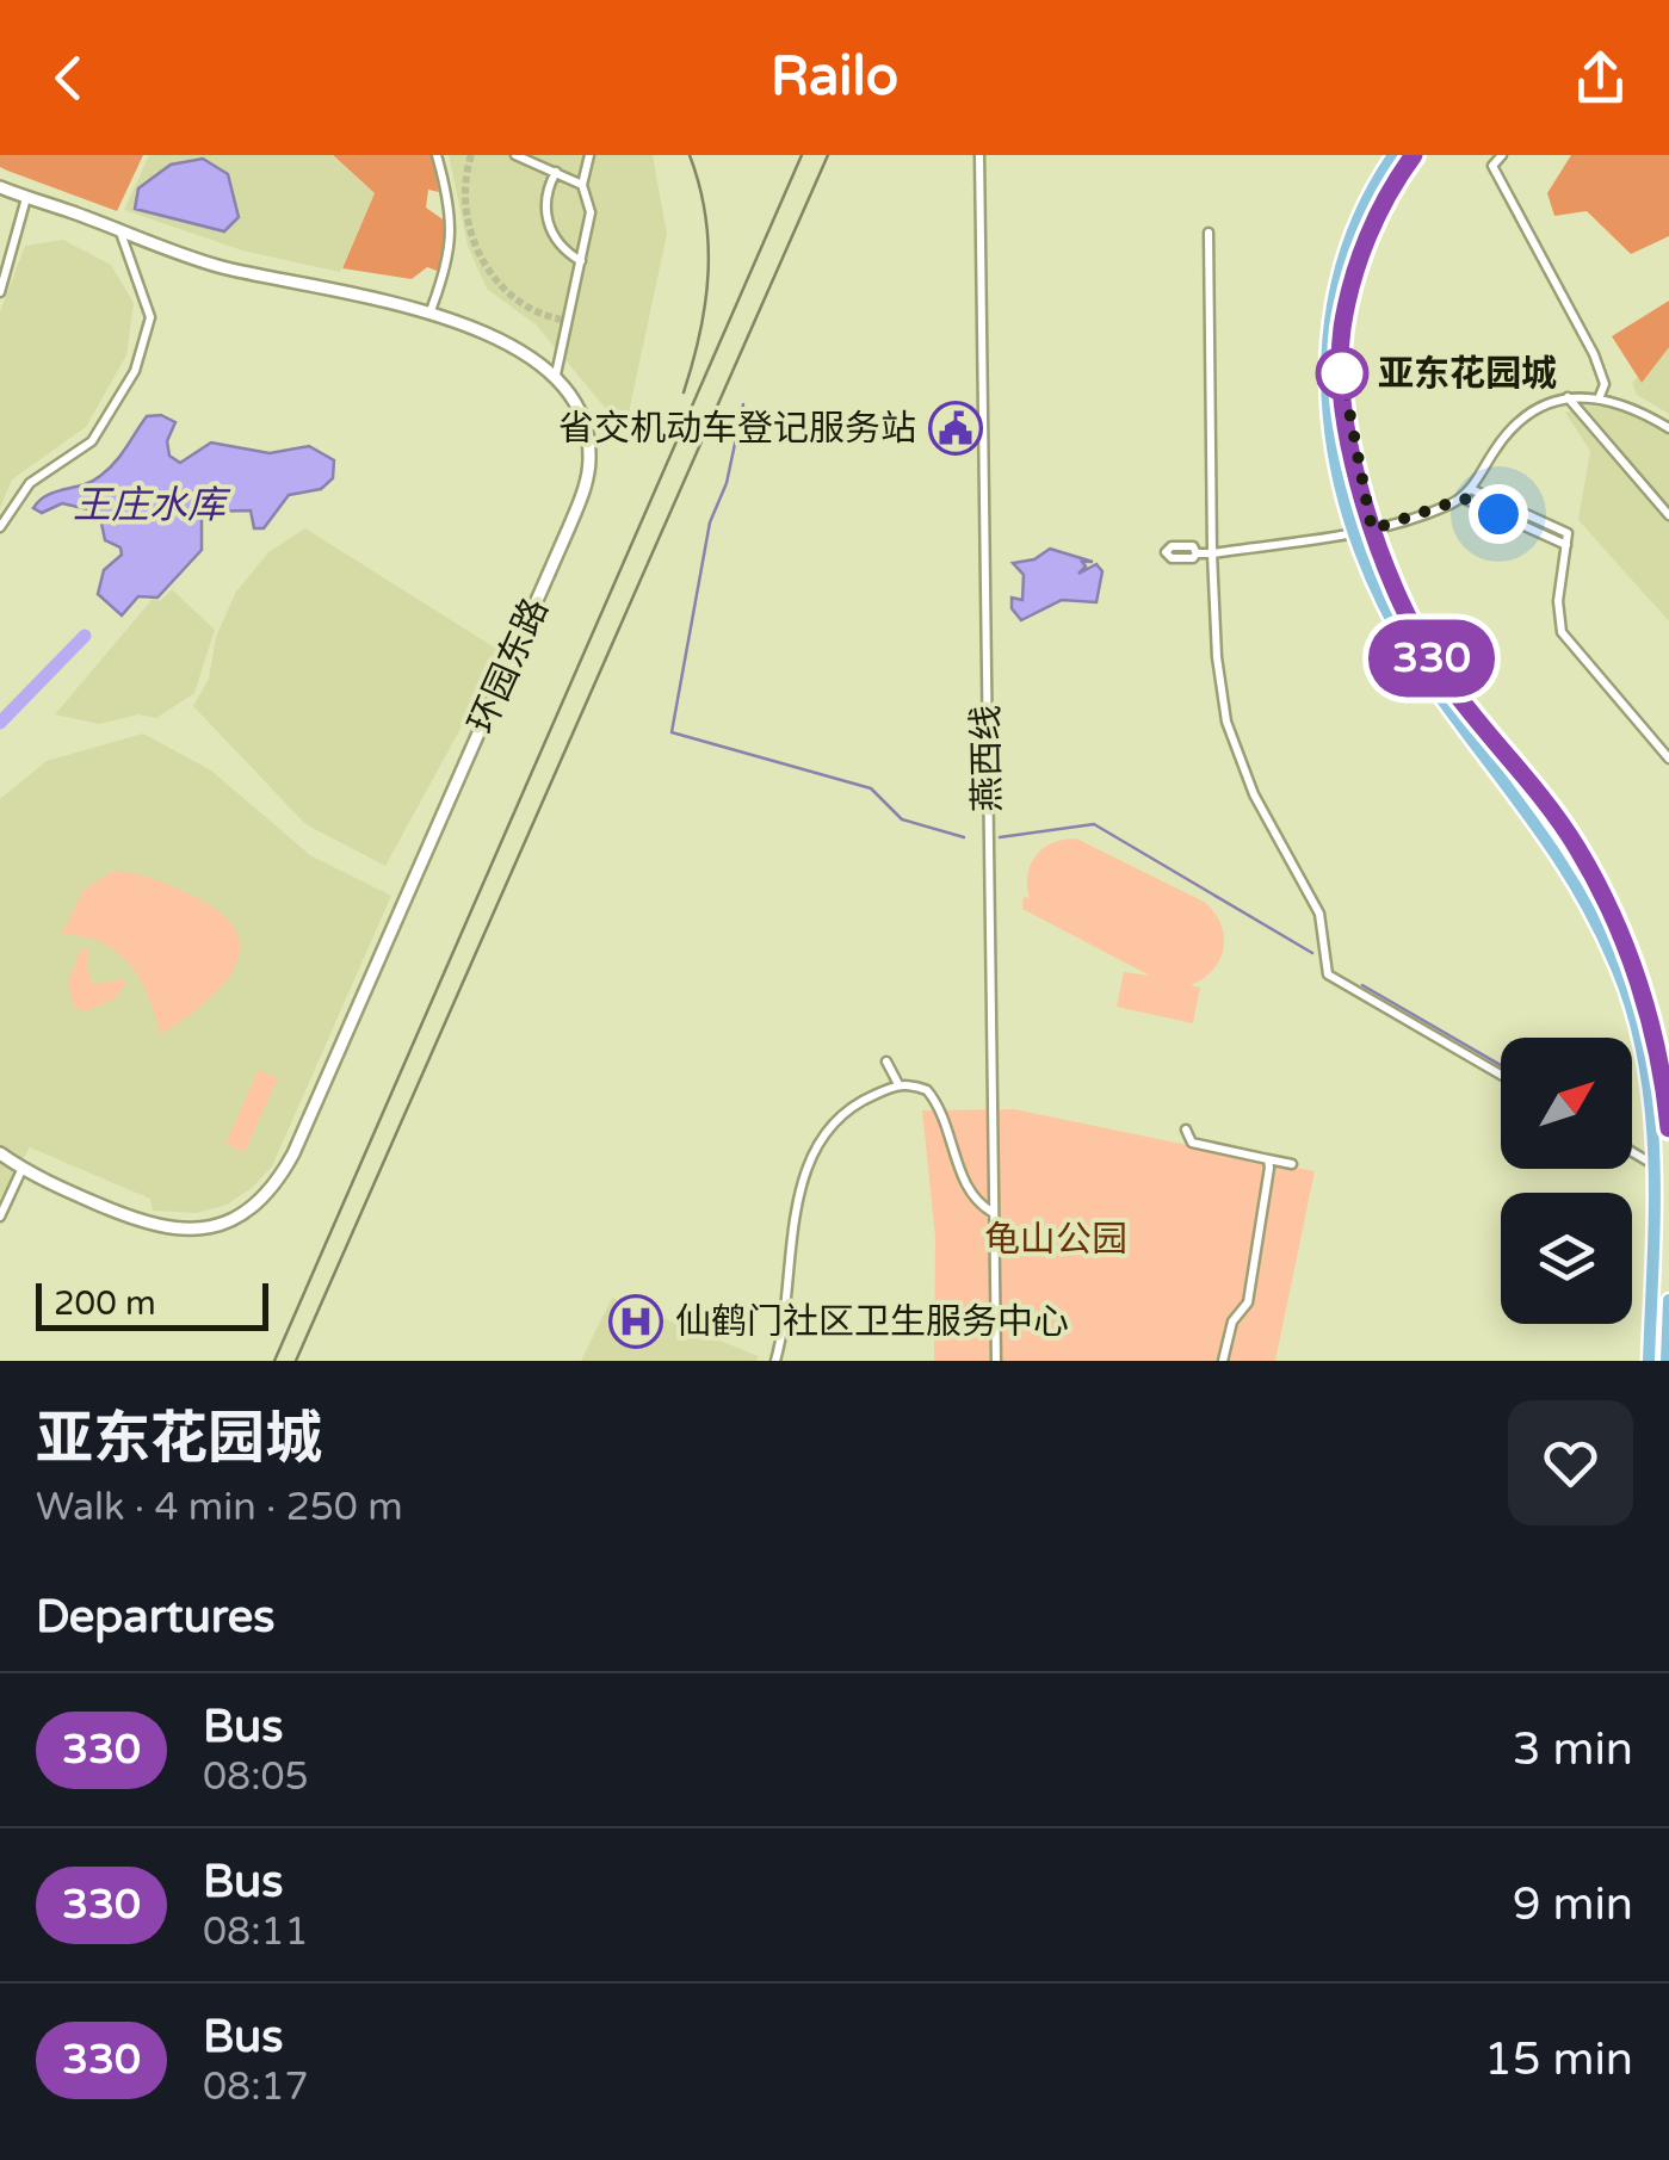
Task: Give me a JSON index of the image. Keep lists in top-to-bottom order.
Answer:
{
  "streets": {
    "street": ["环园东路", "燕西线"]
  },
  "water": ["王庄水库"],
  "parks": ["龟山公园"],
  "places": {
    "other": ["亚东花园城"],
    "public building": ["省交机动车登记服务站"],
    "hospital": ["仙鹤门社区卫生服务中心"]
  },
  "lines": ["bus line 330"],
  "scale_bar": "200 m",
  "north": "top right",
  "page": {
    "header": "Railo",
    "on_map": "330",
    "scale": "200 m",
    "heading": [
      ["亚东花园城", "Walk · 4 min · 250 m"],
      "Departures"
    ],
    "list": [
      {
        "mark": "330",
        "name": "Bus",
        "note": "08:05",
        "value": "3 min"
      },
      {
        "mark": "330",
        "name": "Bus",
        "note": "08:11",
        "value": "9 min"
      },
      {
        "mark": "330",
        "name": "Bus",
        "note": "08:17",
        "value": "15 min"
      }
    ]
  }
}
